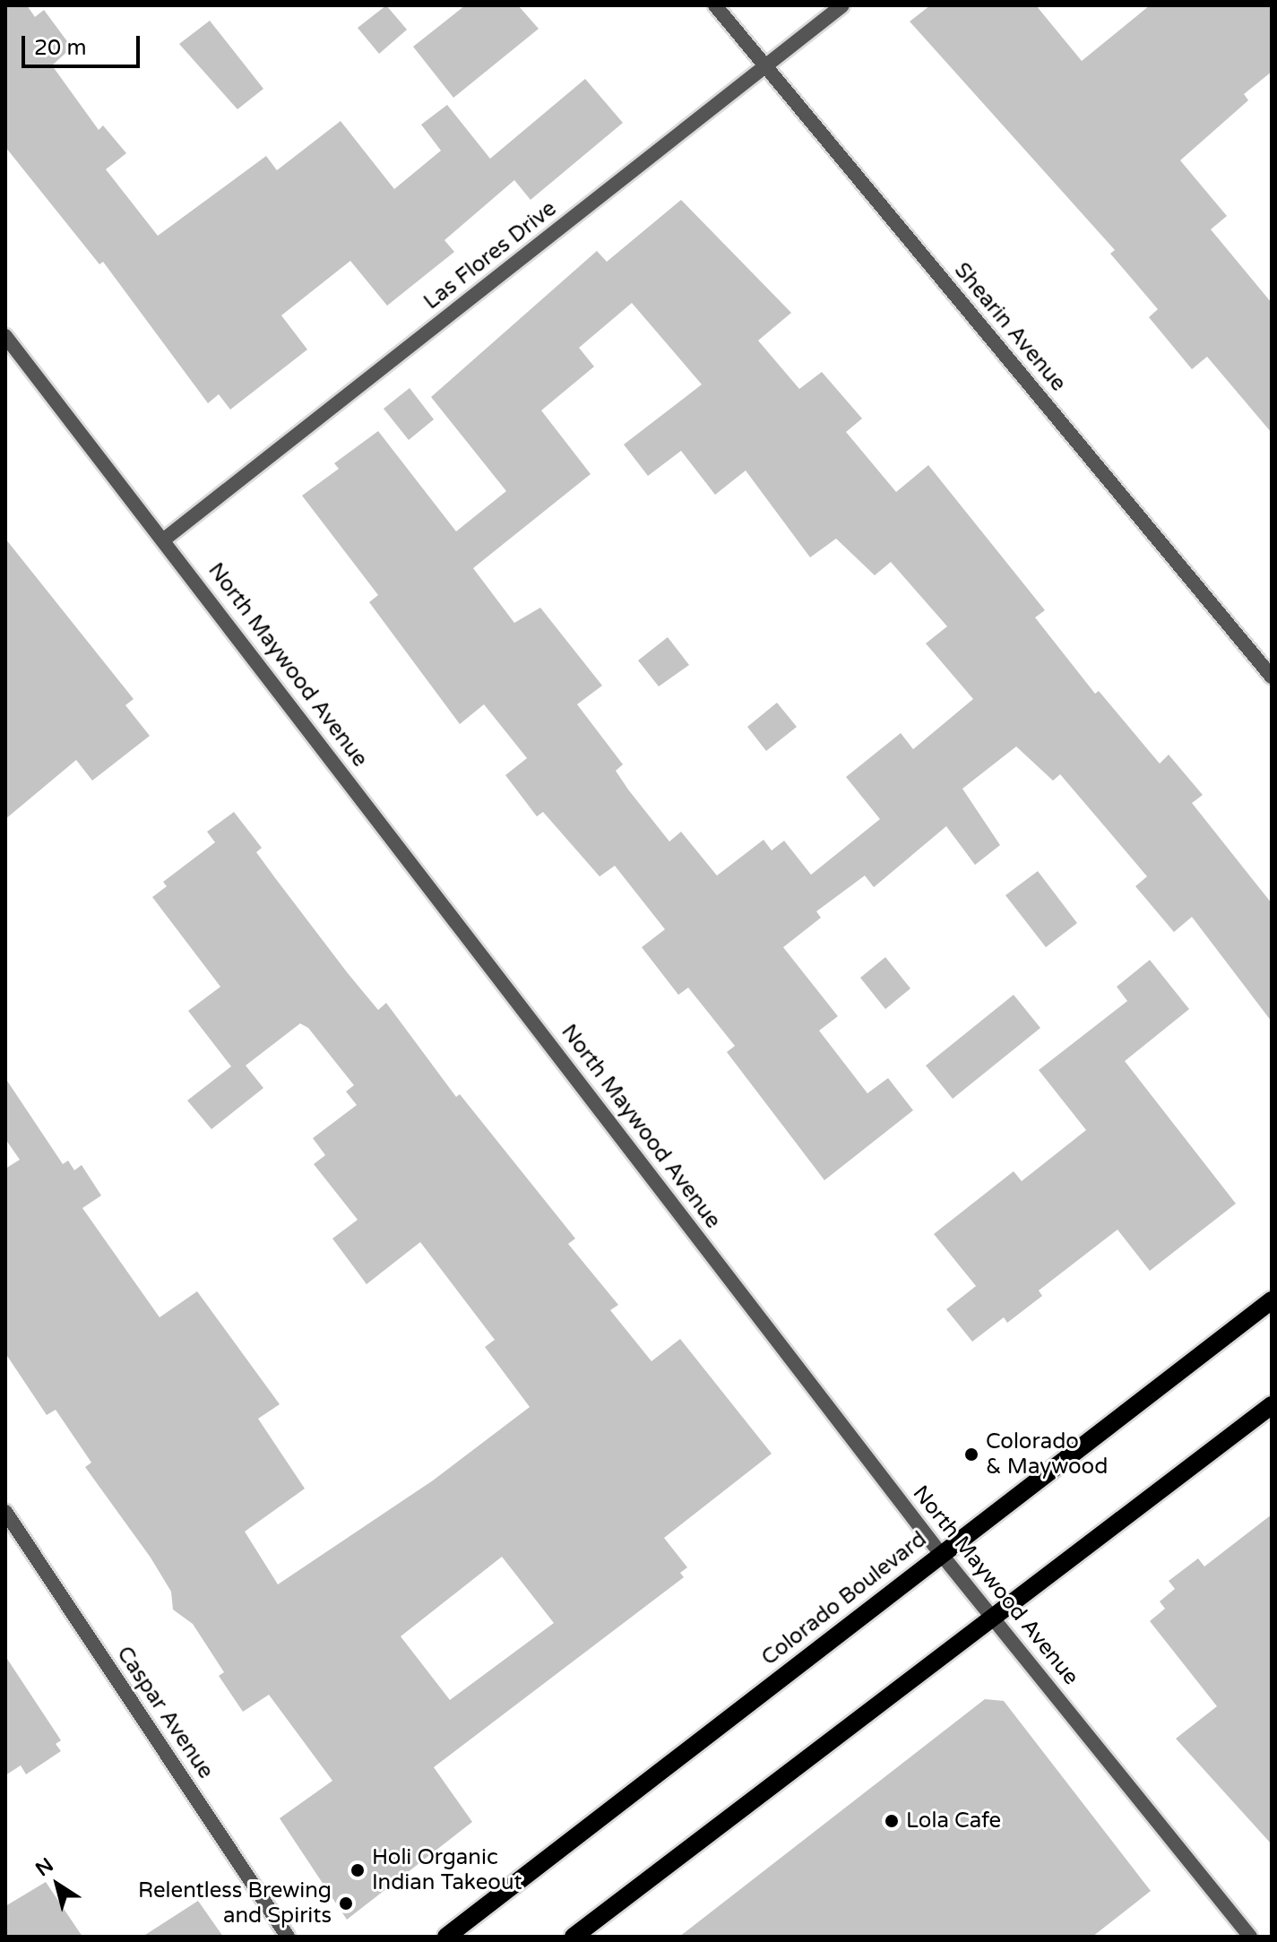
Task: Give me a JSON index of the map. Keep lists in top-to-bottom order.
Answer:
{
  "streets": {
    "main road": ["Colorado Boulevard"],
    "street": [
      "Las Flores Drive",
      "Shearin Avenue",
      "North Maywood Avenue",
      "Caspar Avenue"
    ]
  },
  "crossings": [
    ["Las Flores Drive", "Shearin Avenue"],
    ["Las Flores Drive", "North Maywood Avenue"],
    ["North Maywood Avenue", "Colorado Boulevard"]
  ],
  "places": [
    "Colorado & Maywood",
    "Lola Cafe",
    "Holi Organic Indian Takeout",
    "Relentless Brewing and Spirits"
  ],
  "scale_bar": "20 m",
  "north": "top left"
}
